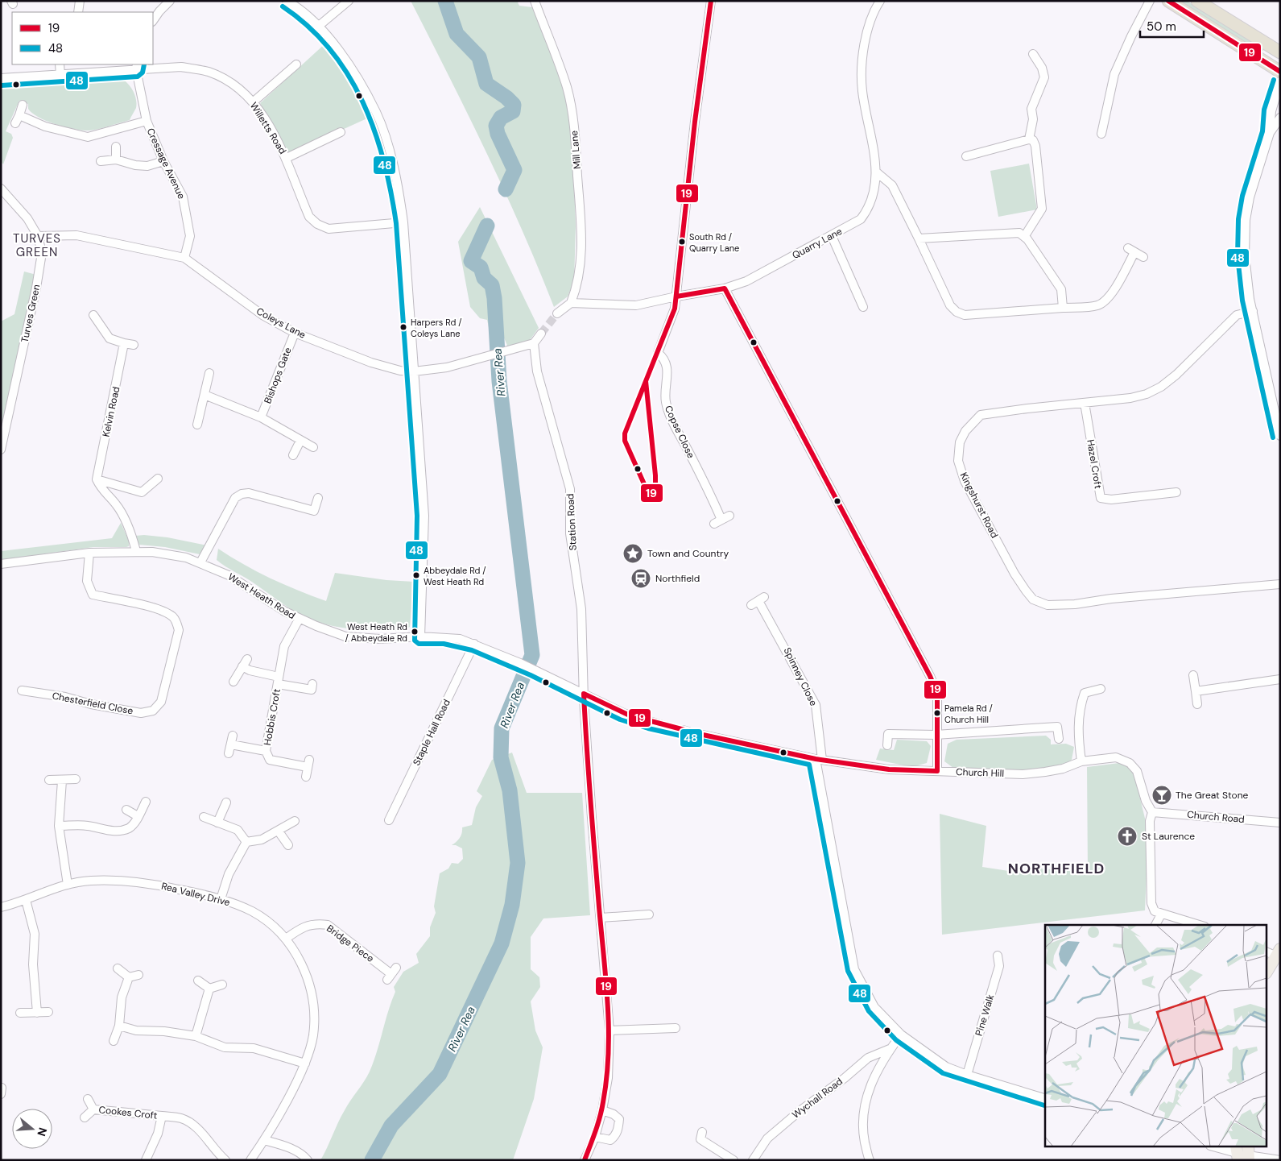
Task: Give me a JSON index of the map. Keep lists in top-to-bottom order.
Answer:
{
  "streets": {
    "street": [
      "Willetts Road",
      "Mill Lane",
      "Cressage Avenue",
      "Quarry Lane",
      "Turves Green",
      "Coleys Lane",
      "Bishops Gate",
      "Kelvin Road",
      "Copse Close",
      "Hazel Croft",
      "Kingshurst Road",
      "Station Road",
      "West Heath Road",
      "Spinney Close",
      "Chesterfield Close",
      "Hobbis Croft",
      "Staple Hall Road",
      "Church Hill",
      "Church Road",
      "Rea Valley Drive",
      "Bridge Piece",
      "Pine Walk",
      "Wychall Road",
      "Cookes Croft"
    ]
  },
  "crossings": [
    ["Willetts Road", "Cressage Avenue"],
    ["Mill Lane", "Quarry Lane"],
    ["Cressage Avenue", "Coleys Lane"],
    ["Quarry Lane", "Copse Close"],
    ["Turves Green", "Coleys Lane"],
    ["Coleys Lane", "Bishops Gate"],
    ["Coleys Lane", "Station Road"],
    ["Hazel Croft", "Kingshurst Road"],
    ["Station Road", "West Heath Road"],
    ["West Heath Road", "Chesterfield Close"],
    ["West Heath Road", "Hobbis Croft"],
    ["West Heath Road", "Staple Hall Road"],
    ["Spinney Close", "Church Hill"],
    ["Spinney Close", "Pine Walk"],
    ["Church Hill", "Church Road"],
    ["Rea Valley Drive", "Bridge Piece"]
  ],
  "districts": ["TURVES GREEN", "NORTHFIELD"],
  "water": ["River Rea"],
  "places": {
    "other": [
      "South Rd / Quarry Lane",
      "Harpers Rd / Coleys Lane",
      "Abbeydale Rd / West Heath Rd",
      "West Heath Rd / Abbeydale Rd",
      "Pamela Rd / Church Hill"
    ],
    "place": ["Town and Country"],
    "station": ["Northfield"],
    "bar": ["The Great Stone"],
    "church": ["St Laurence"]
  },
  "lines": ["transit line 19", "transit line 48"],
  "legend": ["19", "48"],
  "scale_bar": "50 m",
  "north": "right"
}
